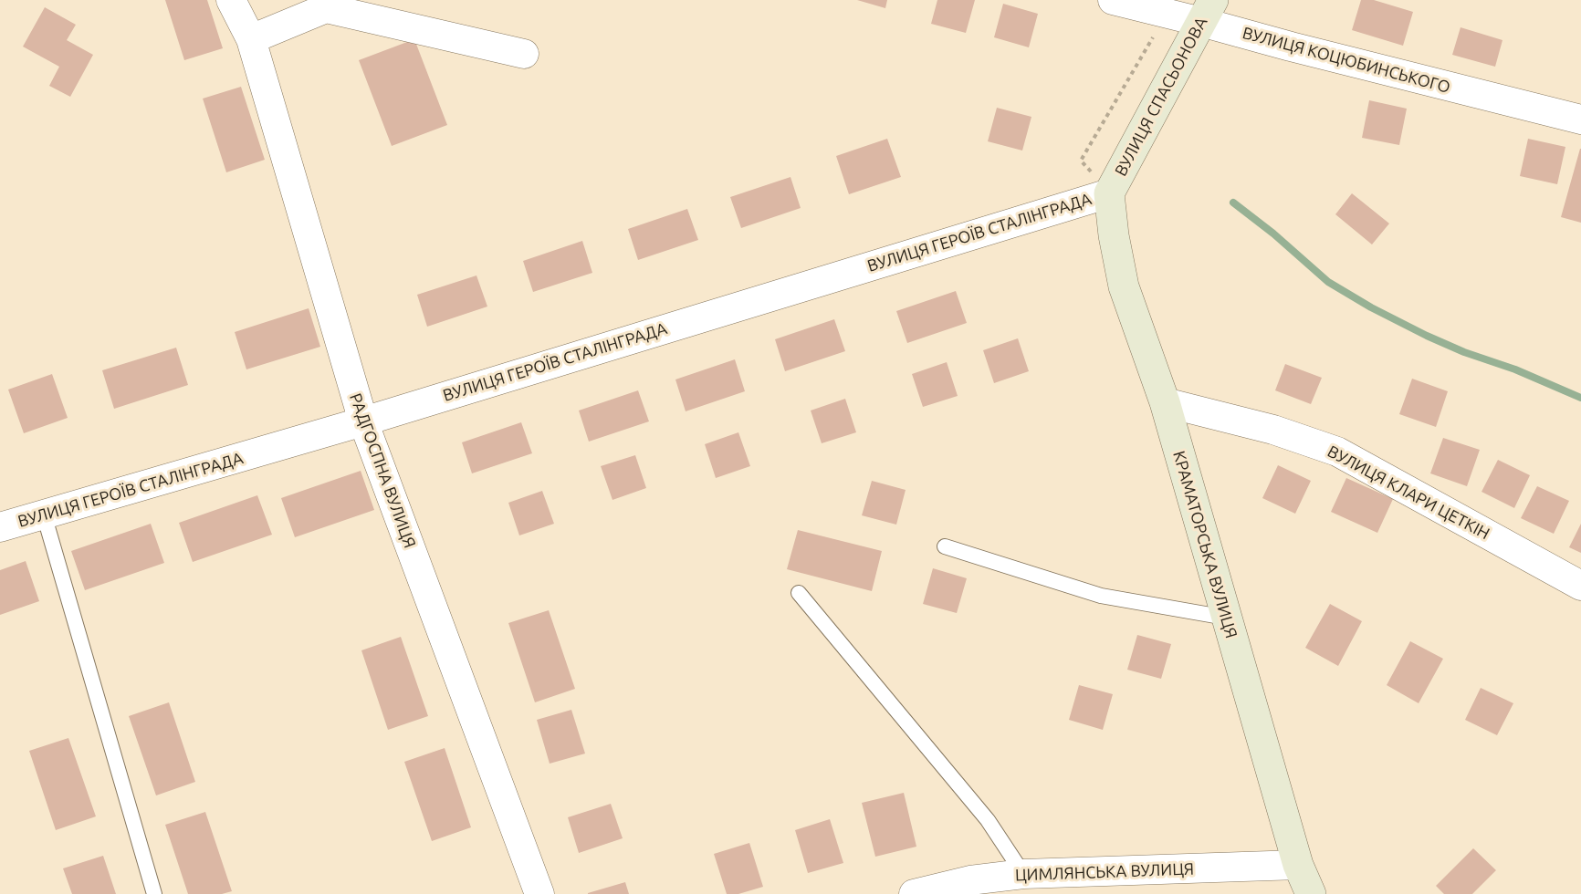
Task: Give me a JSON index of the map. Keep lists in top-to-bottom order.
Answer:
{
  "streets": {
    "street": [
      "ВУЛИЦЯ КОЦЮБИНСЬКОГО",
      "ВУЛИЦЯ СПАСЬОНОВА",
      "ВУЛИЦЯ ГЕРОЇВ СТАЛІНГРАДА",
      "РАДГОСПНА ВУЛИЦЯ",
      "ВУЛИЦЯ КЛАРИ ЦЕТКІН",
      "КРАМАТОРСЬКА ВУЛИЦЯ",
      "ЦИМЛЯНСЬКА ВУЛИЦЯ"
    ]
  },
  "crossings": [
    ["ВУЛИЦЯ КОЦЮБИНСЬКОГО", "ВУЛИЦЯ СПАСЬОНОВА"],
    ["ВУЛИЦЯ СПАСЬОНОВА", "ВУЛИЦЯ ГЕРОЇВ СТАЛІНГРАДА"],
    ["ВУЛИЦЯ СПАСЬОНОВА", "КРАМАТОРСЬКА ВУЛИЦЯ"],
    ["ВУЛИЦЯ ГЕРОЇВ СТАЛІНГРАДА", "РАДГОСПНА ВУЛИЦЯ"],
    ["ВУЛИЦЯ ГЕРОЇВ СТАЛІНГРАДА", "КРАМАТОРСЬКА ВУЛИЦЯ"],
    ["ВУЛИЦЯ КЛАРИ ЦЕТКІН", "КРАМАТОРСЬКА ВУЛИЦЯ"],
    ["КРАМАТОРСЬКА ВУЛИЦЯ", "ЦИМЛЯНСЬКА ВУЛИЦЯ"]
  ]
}
